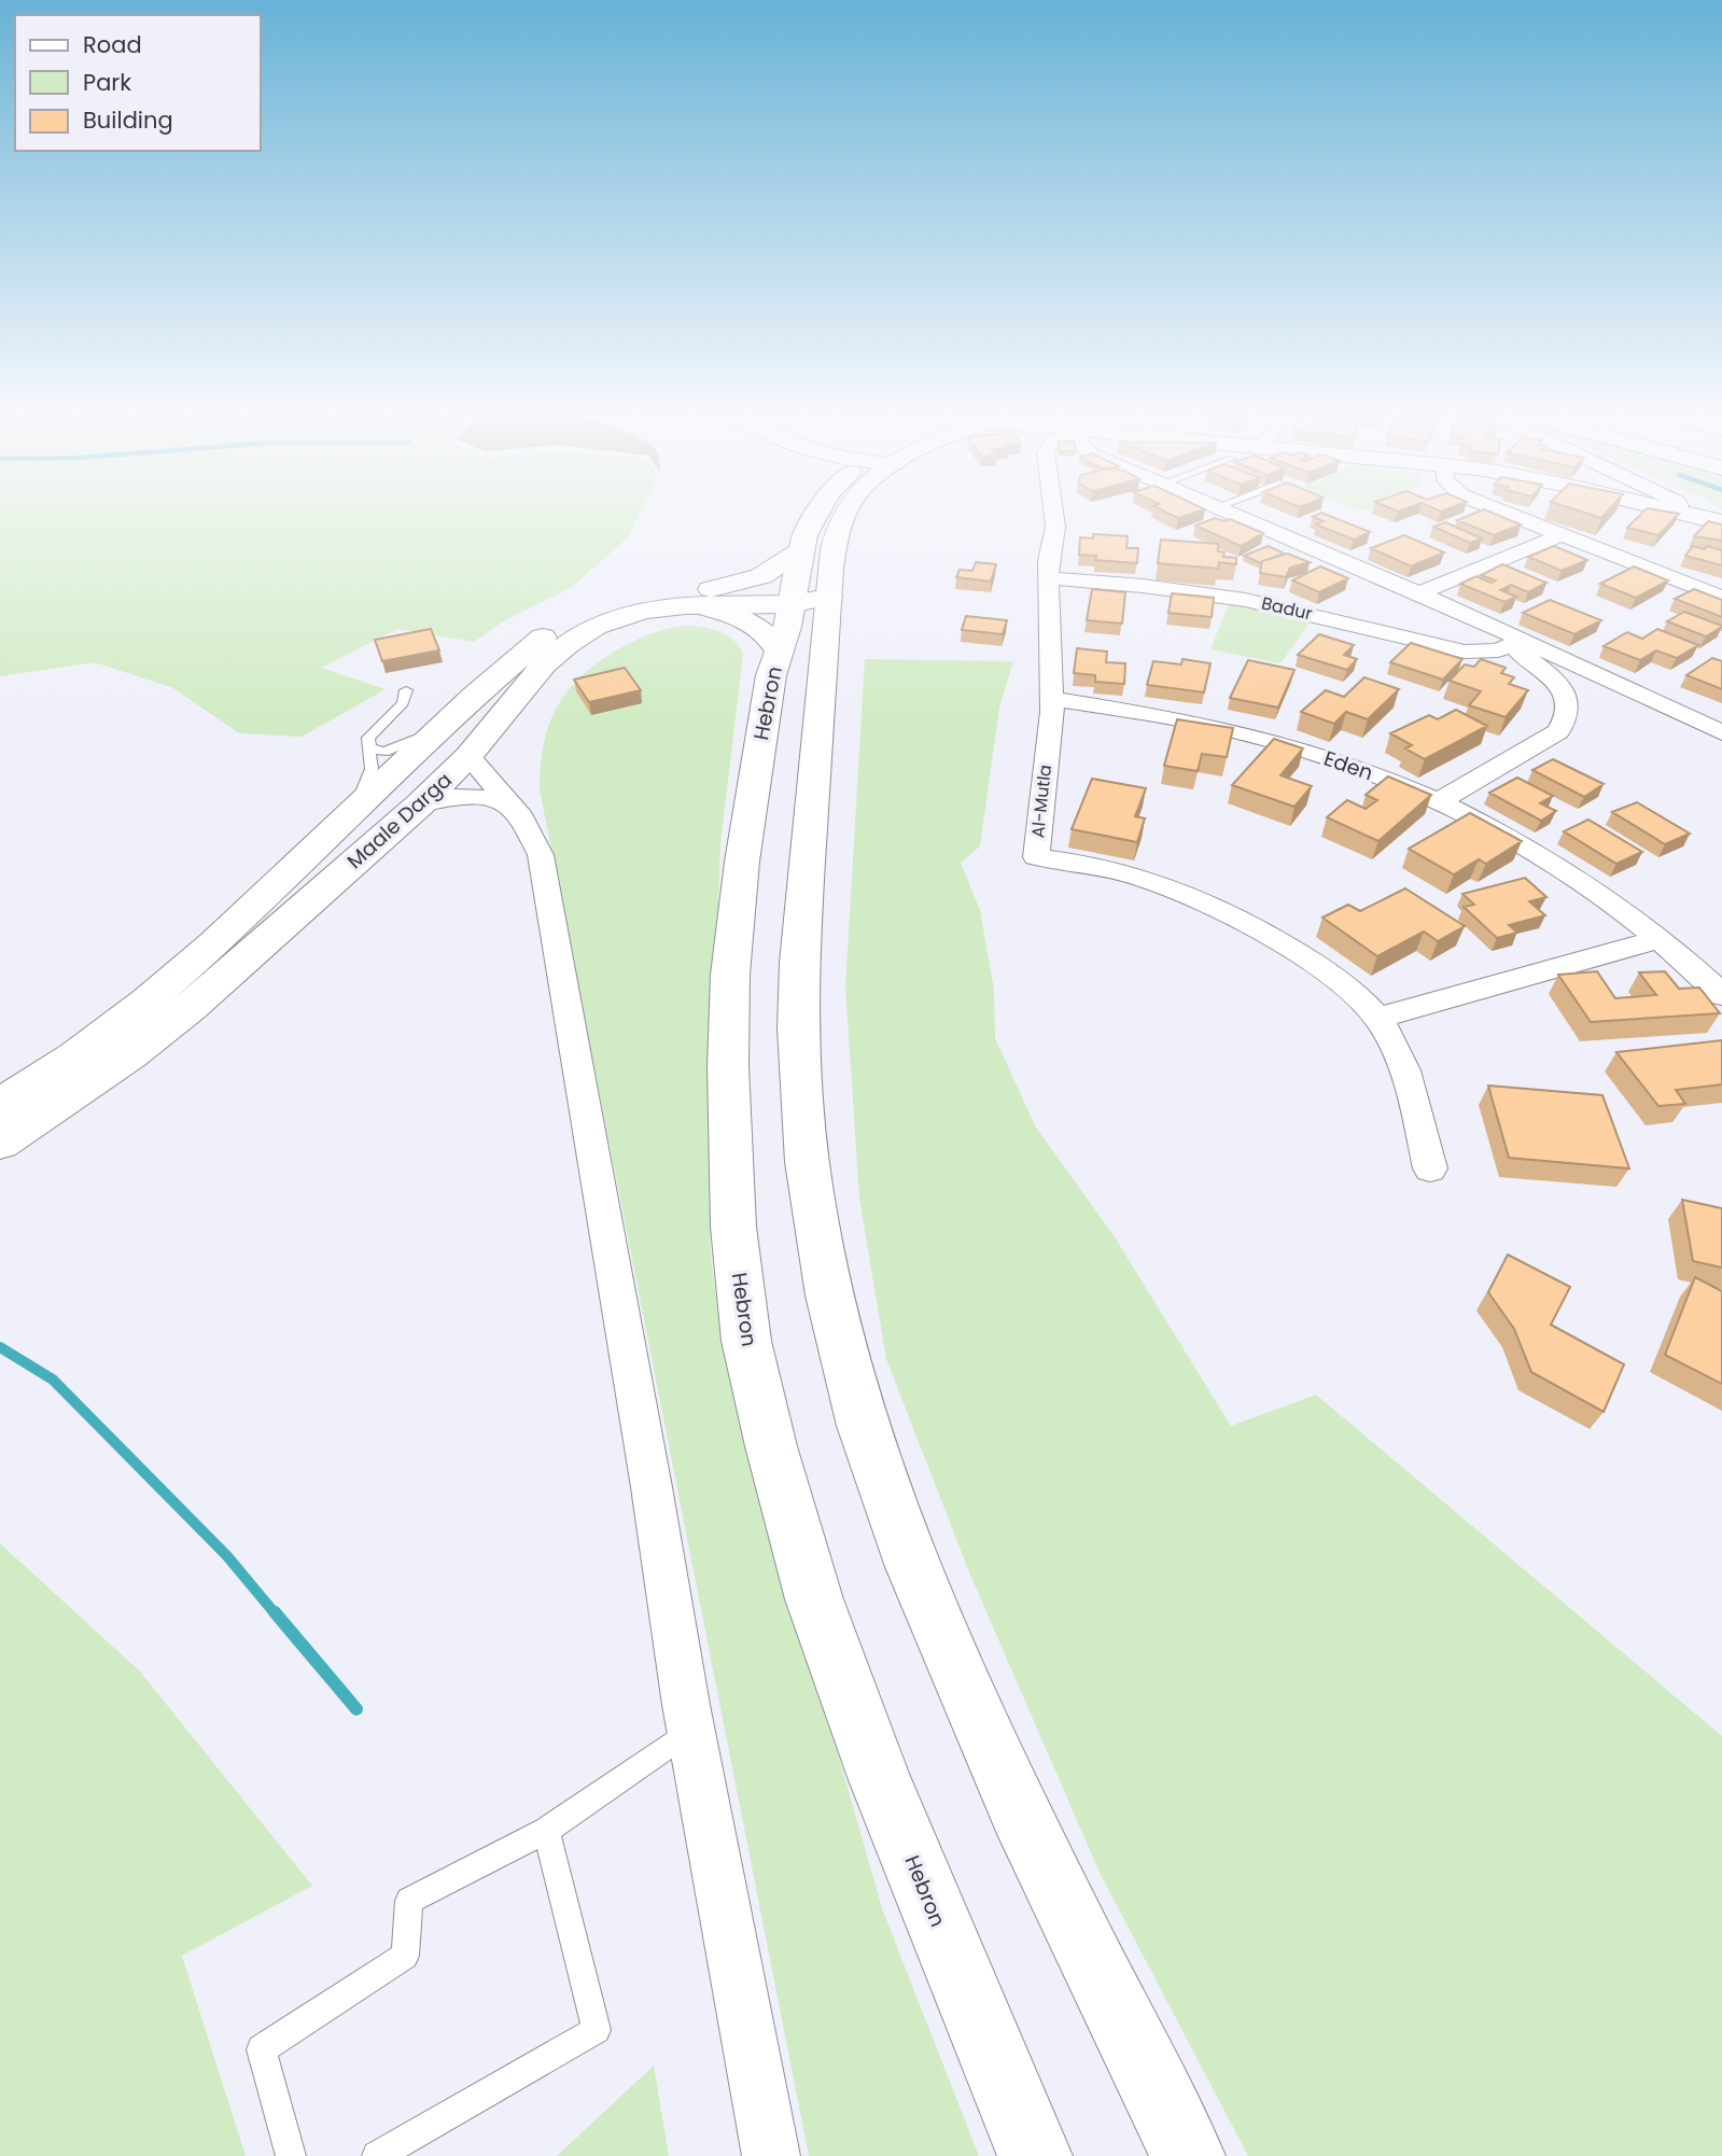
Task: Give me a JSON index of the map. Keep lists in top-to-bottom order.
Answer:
{
  "streets": {
    "main road": ["Hebron", "Maale Darga"],
    "street": ["Badur", "Eden", "Al-Mutla"]
  },
  "crossings": [
    ["Badur", "Al-Mutla"],
    ["Hebron", "Maale Darga"],
    ["Eden", "Al-Mutla"]
  ],
  "legend": ["Road", "Park", "Building"]
}
